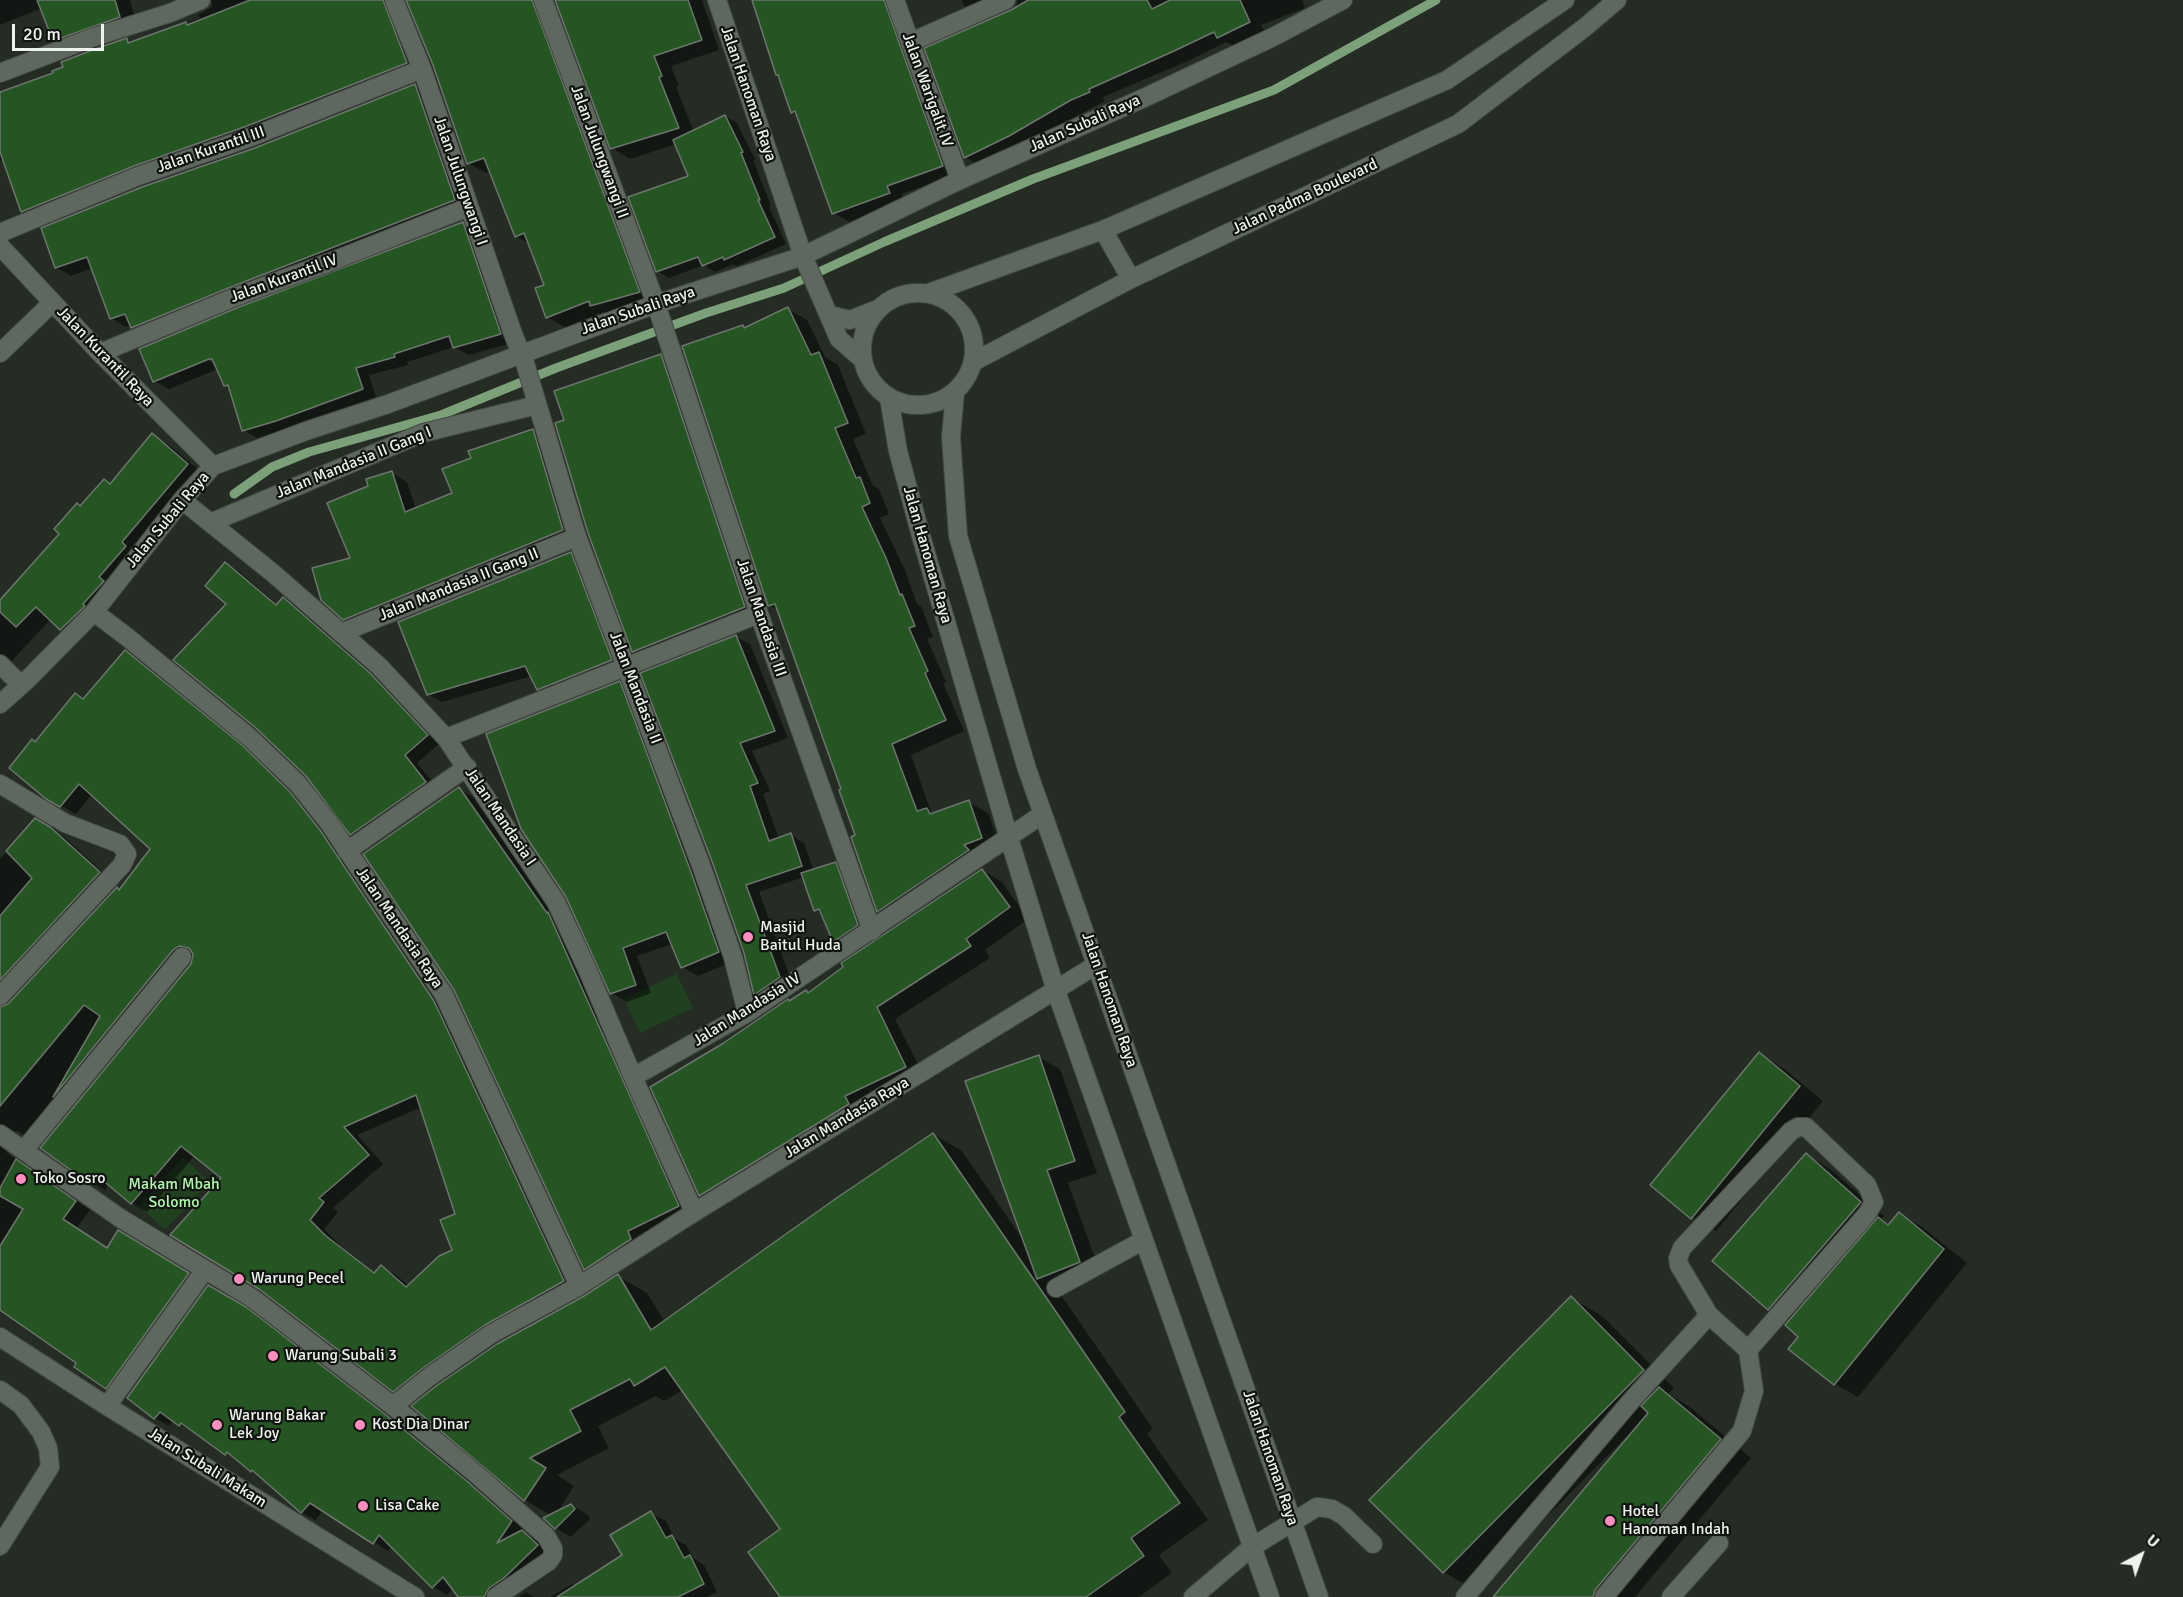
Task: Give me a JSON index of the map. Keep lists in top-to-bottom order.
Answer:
{
  "streets": {
    "street": [
      "Jalan Warigalit IV",
      "Jalan Hanoman Raya",
      "Jalan Subali Raya",
      "Jalan Kurantil III",
      "Jalan Julungwangi II",
      "Jalan Julungwangi I",
      "Jalan Padma Boulevard",
      "Jalan Kurantil IV",
      "Jalan Kurantil Raya",
      "Jalan Mandasia II Gang I",
      "Jalan Mandasia II Gang II",
      "Jalan Mandasia III",
      "Jalan Mandasia II",
      "Jalan Mandasia I",
      "Jalan Mandasia Raya",
      "Jalan Mandasia IV",
      "Jalan Subali Makam"
    ]
  },
  "crossings": [
    ["Jalan Warigalit IV", "Jalan Subali Raya"],
    ["Jalan Hanoman Raya", "Jalan Subali Raya"],
    ["Jalan Hanoman Raya", "Jalan Padma Boulevard"],
    ["Jalan Hanoman Raya", "Jalan Mandasia Raya"],
    ["Jalan Hanoman Raya", "Jalan Mandasia IV"],
    ["Jalan Subali Raya", "Jalan Julungwangi II"],
    ["Jalan Subali Raya", "Jalan Julungwangi I"],
    ["Jalan Subali Raya", "Jalan Kurantil Raya"],
    ["Jalan Subali Raya", "Jalan Mandasia III"],
    ["Jalan Subali Raya", "Jalan Mandasia II"],
    ["Jalan Subali Raya", "Jalan Mandasia I"],
    ["Jalan Subali Raya", "Jalan Mandasia Raya"],
    ["Jalan Kurantil III", "Jalan Julungwangi I"],
    ["Jalan Julungwangi II", "Jalan Mandasia III"],
    ["Jalan Julungwangi I", "Jalan Kurantil IV"],
    ["Jalan Julungwangi I", "Jalan Mandasia II"],
    ["Jalan Kurantil IV", "Jalan Kurantil Raya"],
    ["Jalan Mandasia II Gang I", "Jalan Mandasia II"],
    ["Jalan Mandasia II Gang I", "Jalan Mandasia I"],
    ["Jalan Mandasia II Gang II", "Jalan Mandasia II"],
    ["Jalan Mandasia II Gang II", "Jalan Mandasia I"],
    ["Jalan Mandasia III", "Jalan Mandasia IV"],
    ["Jalan Mandasia II", "Jalan Mandasia IV"],
    ["Jalan Mandasia I", "Jalan Mandasia Raya"],
    ["Jalan Mandasia I", "Jalan Mandasia IV"]
  ],
  "parks": ["Makam Mbah Solomo"],
  "places": [
    "Masjid Baitul Huda",
    "Toko Sosro",
    "Warung Pecel",
    "Warung Subali 3",
    "Warung Bakar Lek Joy",
    "Kost Dia Dinar",
    "Lisa Cake",
    "Hotel Hanoman Indah"
  ],
  "scale_bar": "20 m",
  "north": "top right"
}
